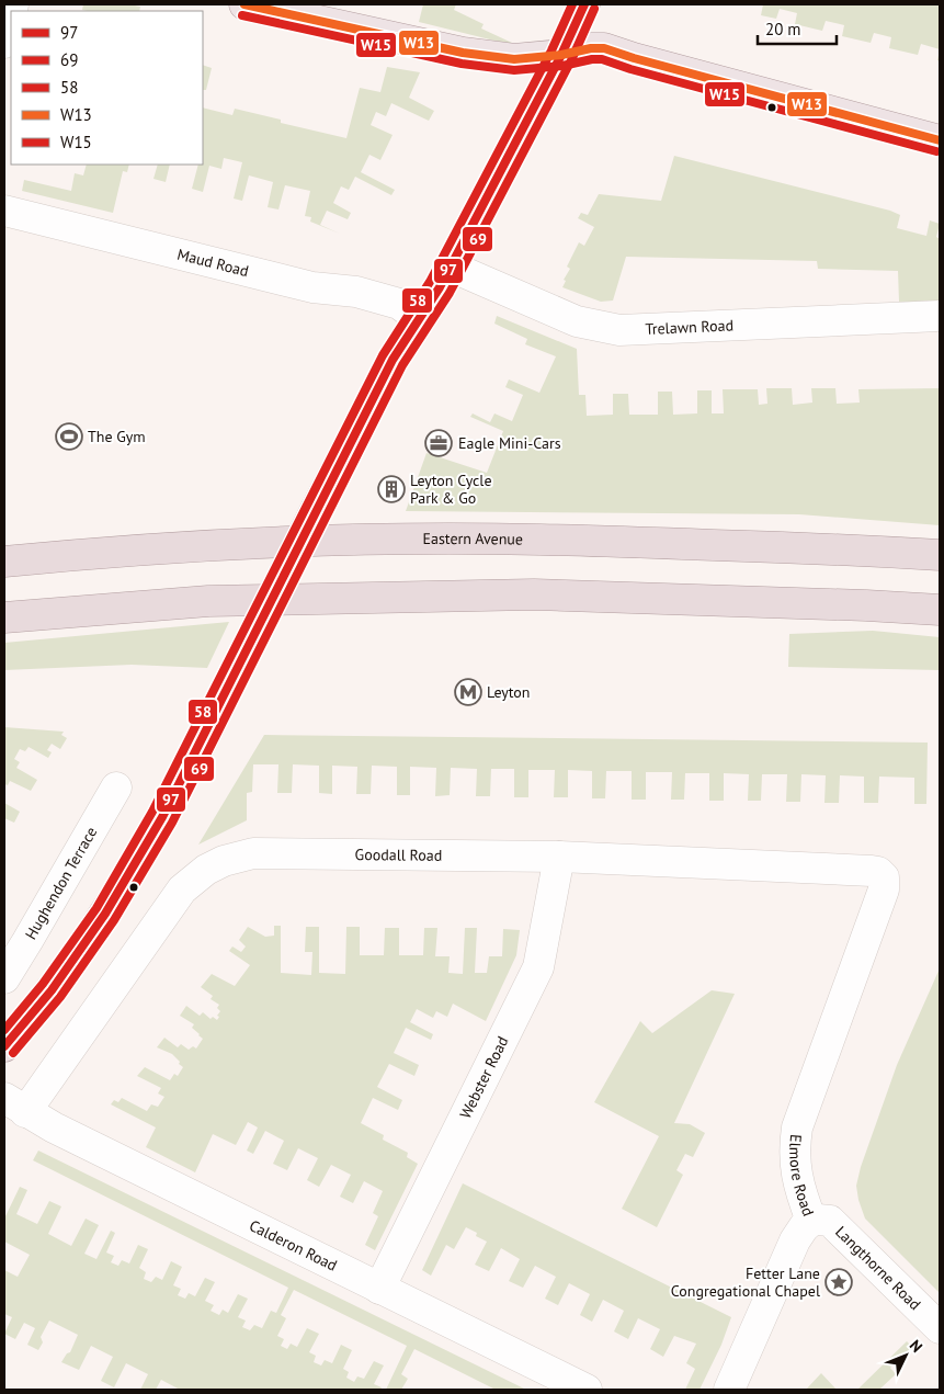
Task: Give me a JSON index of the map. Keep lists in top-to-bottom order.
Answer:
{
  "streets": {
    "highway": ["Eastern Avenue"],
    "street": [
      "Maud Road",
      "Trelawn Road",
      "Goodall Road",
      "Hughendon Terrace",
      "Webster Road",
      "Elmore Road",
      "Calderon Road",
      "Langthorne Road"
    ]
  },
  "crossings": [
    ["Goodall Road", "Webster Road"],
    ["Goodall Road", "Elmore Road"],
    ["Goodall Road", "Calderon Road"],
    ["Webster Road", "Calderon Road"],
    ["Elmore Road", "Langthorne Road"]
  ],
  "places": {
    "sports": ["The Gym"],
    "office": ["Eagle Mini-Cars"],
    "building": ["Leyton Cycle Park & Go"],
    "metro station": ["Leyton"],
    "place": ["Fetter Lane Congregational Chapel"]
  },
  "lines": [
    "transit line 97",
    "transit line 58",
    "transit line W13",
    "transit line 69",
    "transit line W15"
  ],
  "legend": [
    "97",
    "69",
    "58",
    "W13",
    "W15"
  ],
  "scale_bar": "20 m",
  "north": "top right"
}
